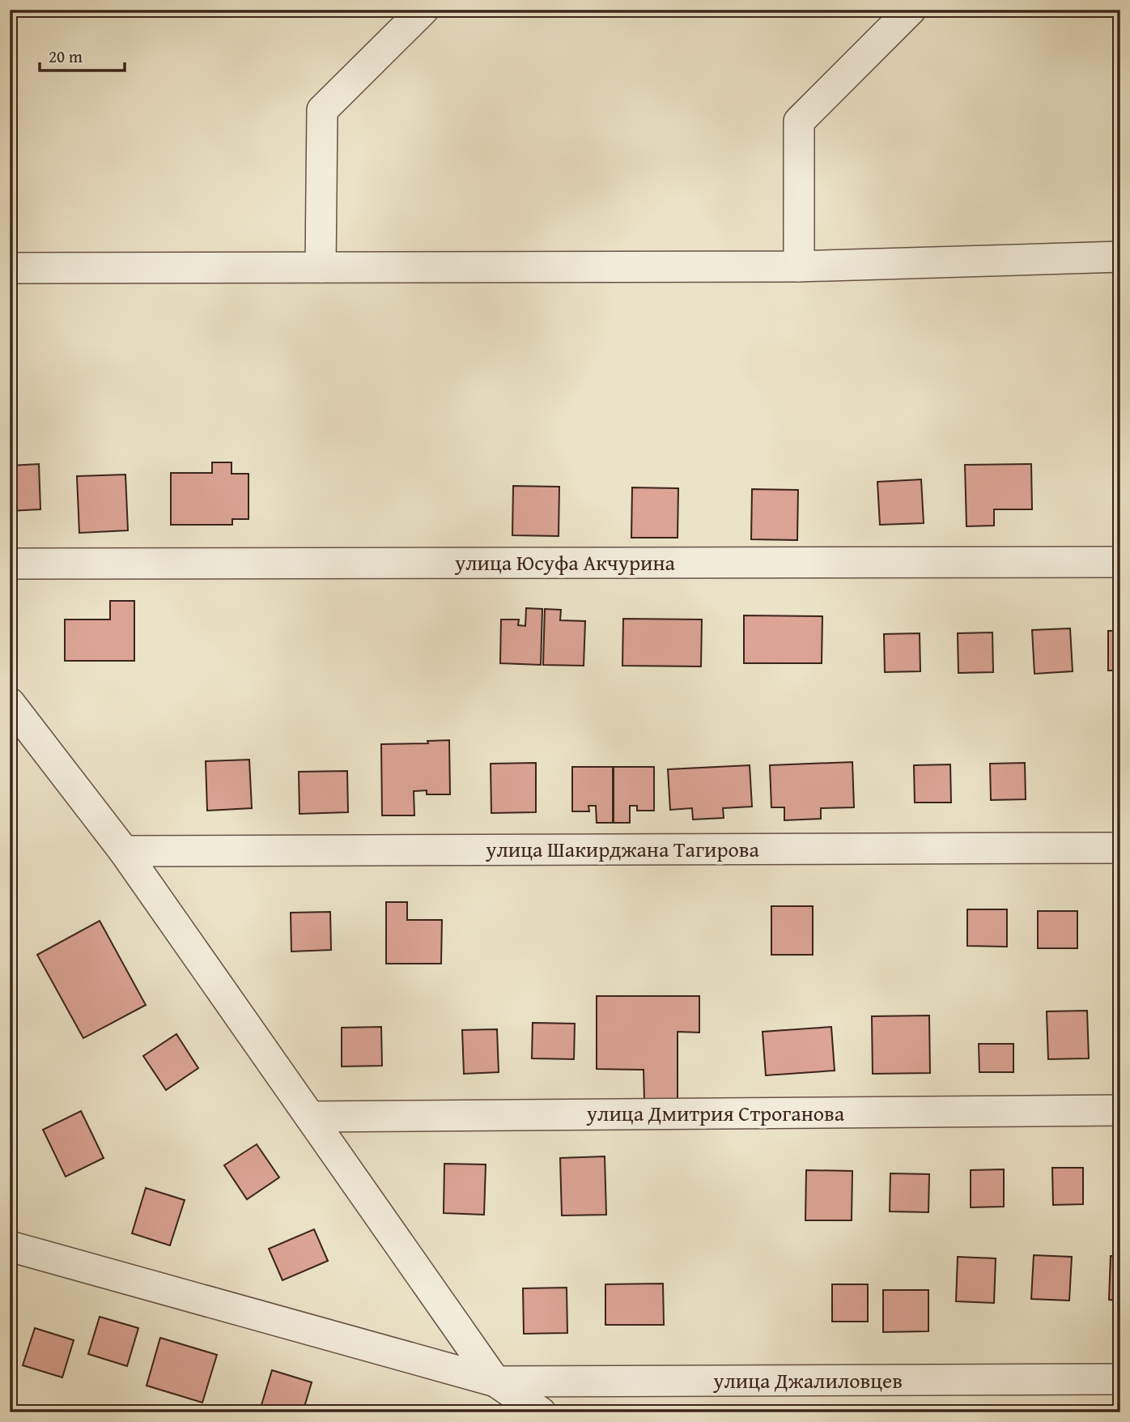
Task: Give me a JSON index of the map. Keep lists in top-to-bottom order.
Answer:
{
  "streets": {
    "street": [
      "улица Юсуфа Акчурина",
      "улица Шакирджана Тагирова",
      "улица Дмитрия Строганова",
      "улица Джалиловцев"
    ]
  },
  "scale_bar": "20 m"
}
